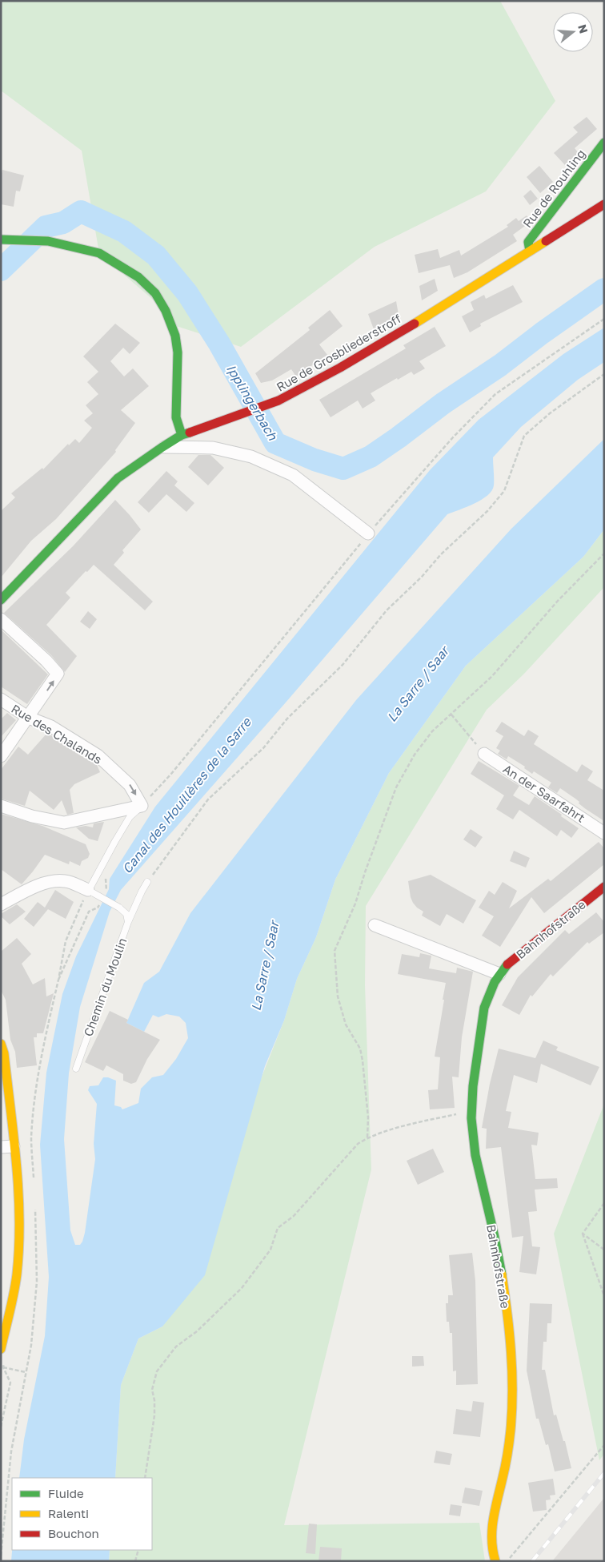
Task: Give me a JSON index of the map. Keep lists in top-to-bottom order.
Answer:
{
  "streets": {
    "street": [
      "Rue de Rouhling",
      "Rue de Grosbliederstroff",
      "Rue des Chalands",
      "An der Saarfahrt",
      "Bahnhofstraße"
    ],
    "lane": ["Chemin du Moulin"]
  },
  "crossings": [
    ["Rue de Rouhling", "Rue de Grosbliederstroff"]
  ],
  "one_way": ["Rue des Chalands"],
  "water": ["Ipplingerbach", "La Sarre / Saar", "Canal des Houillères de la Sarre"],
  "legend": ["Fluide", "Ralenti", "Bouchon"],
  "north": "right"
}
